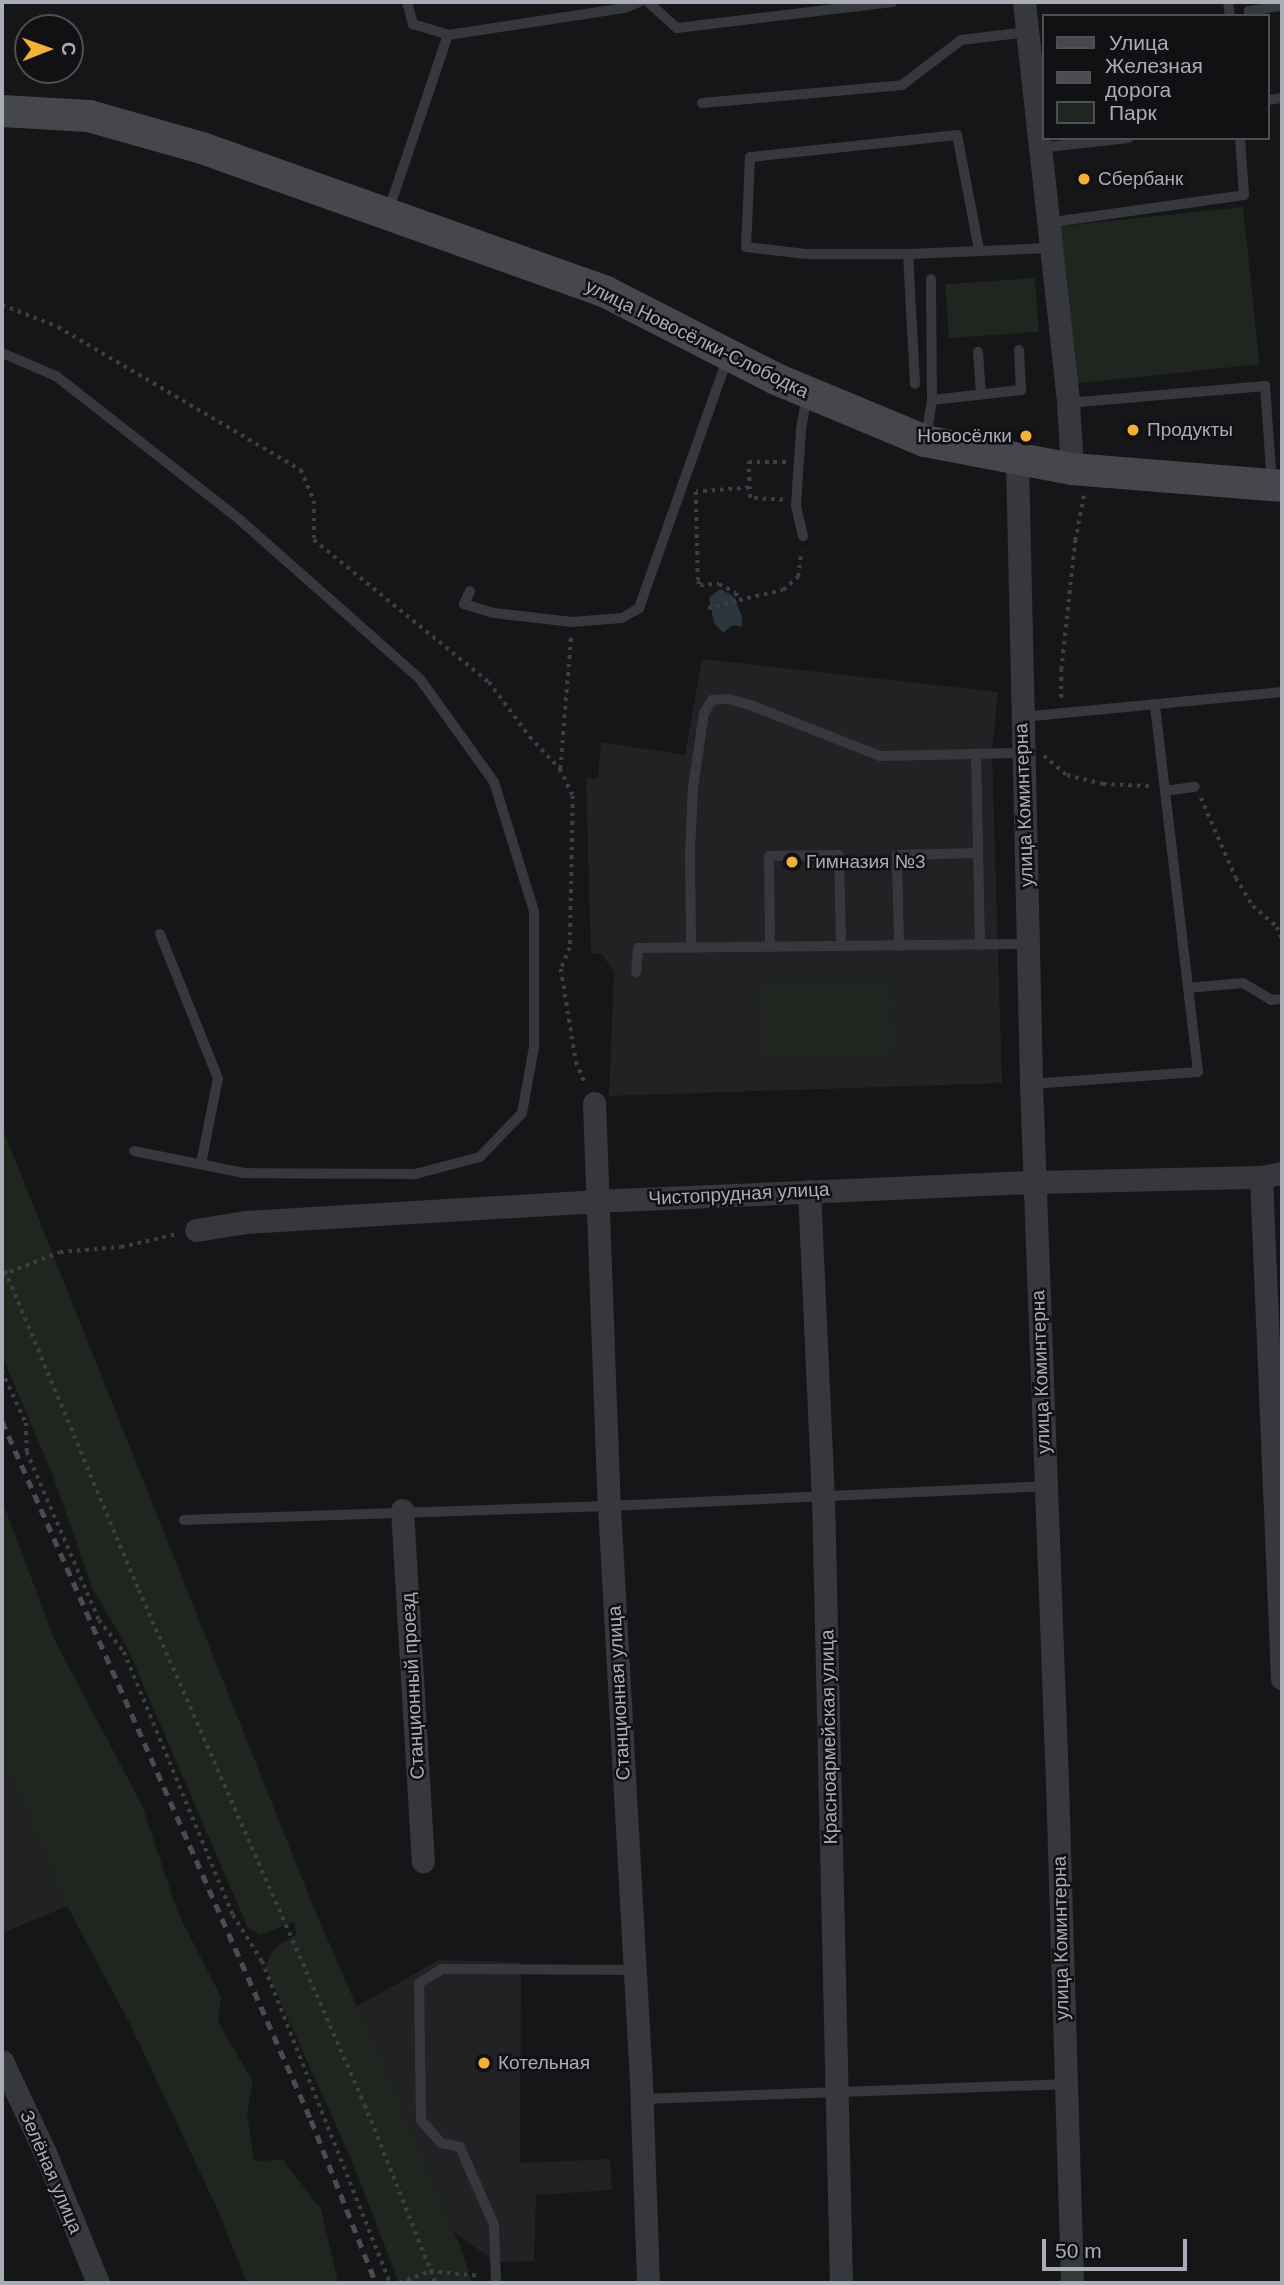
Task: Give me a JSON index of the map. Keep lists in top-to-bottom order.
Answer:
{
  "streets": {
    "main road": ["улица Новосёлки-Слободка"],
    "street": [
      "улица Коминтерна",
      "Чистопрудная улица",
      "Станционный проезд",
      "Станционная улица",
      "Красноармейская улица",
      "Зелёная улица"
    ]
  },
  "crossings": [
    ["улица Новосёлки-Слободка", "улица Коминтерна"],
    ["улица Коминтерна", "Чистопрудная улица"],
    ["Чистопрудная улица", "Станционная улица"],
    ["Чистопрудная улица", "Красноармейская улица"]
  ],
  "places": [
    "Сбербанк",
    "Продукты",
    "Новосёлки",
    "Гимназия №3",
    "Котельная"
  ],
  "legend": ["Улица", "Железная дорога", "Парк"],
  "scale_bar": "50 m",
  "north": "right"
}
